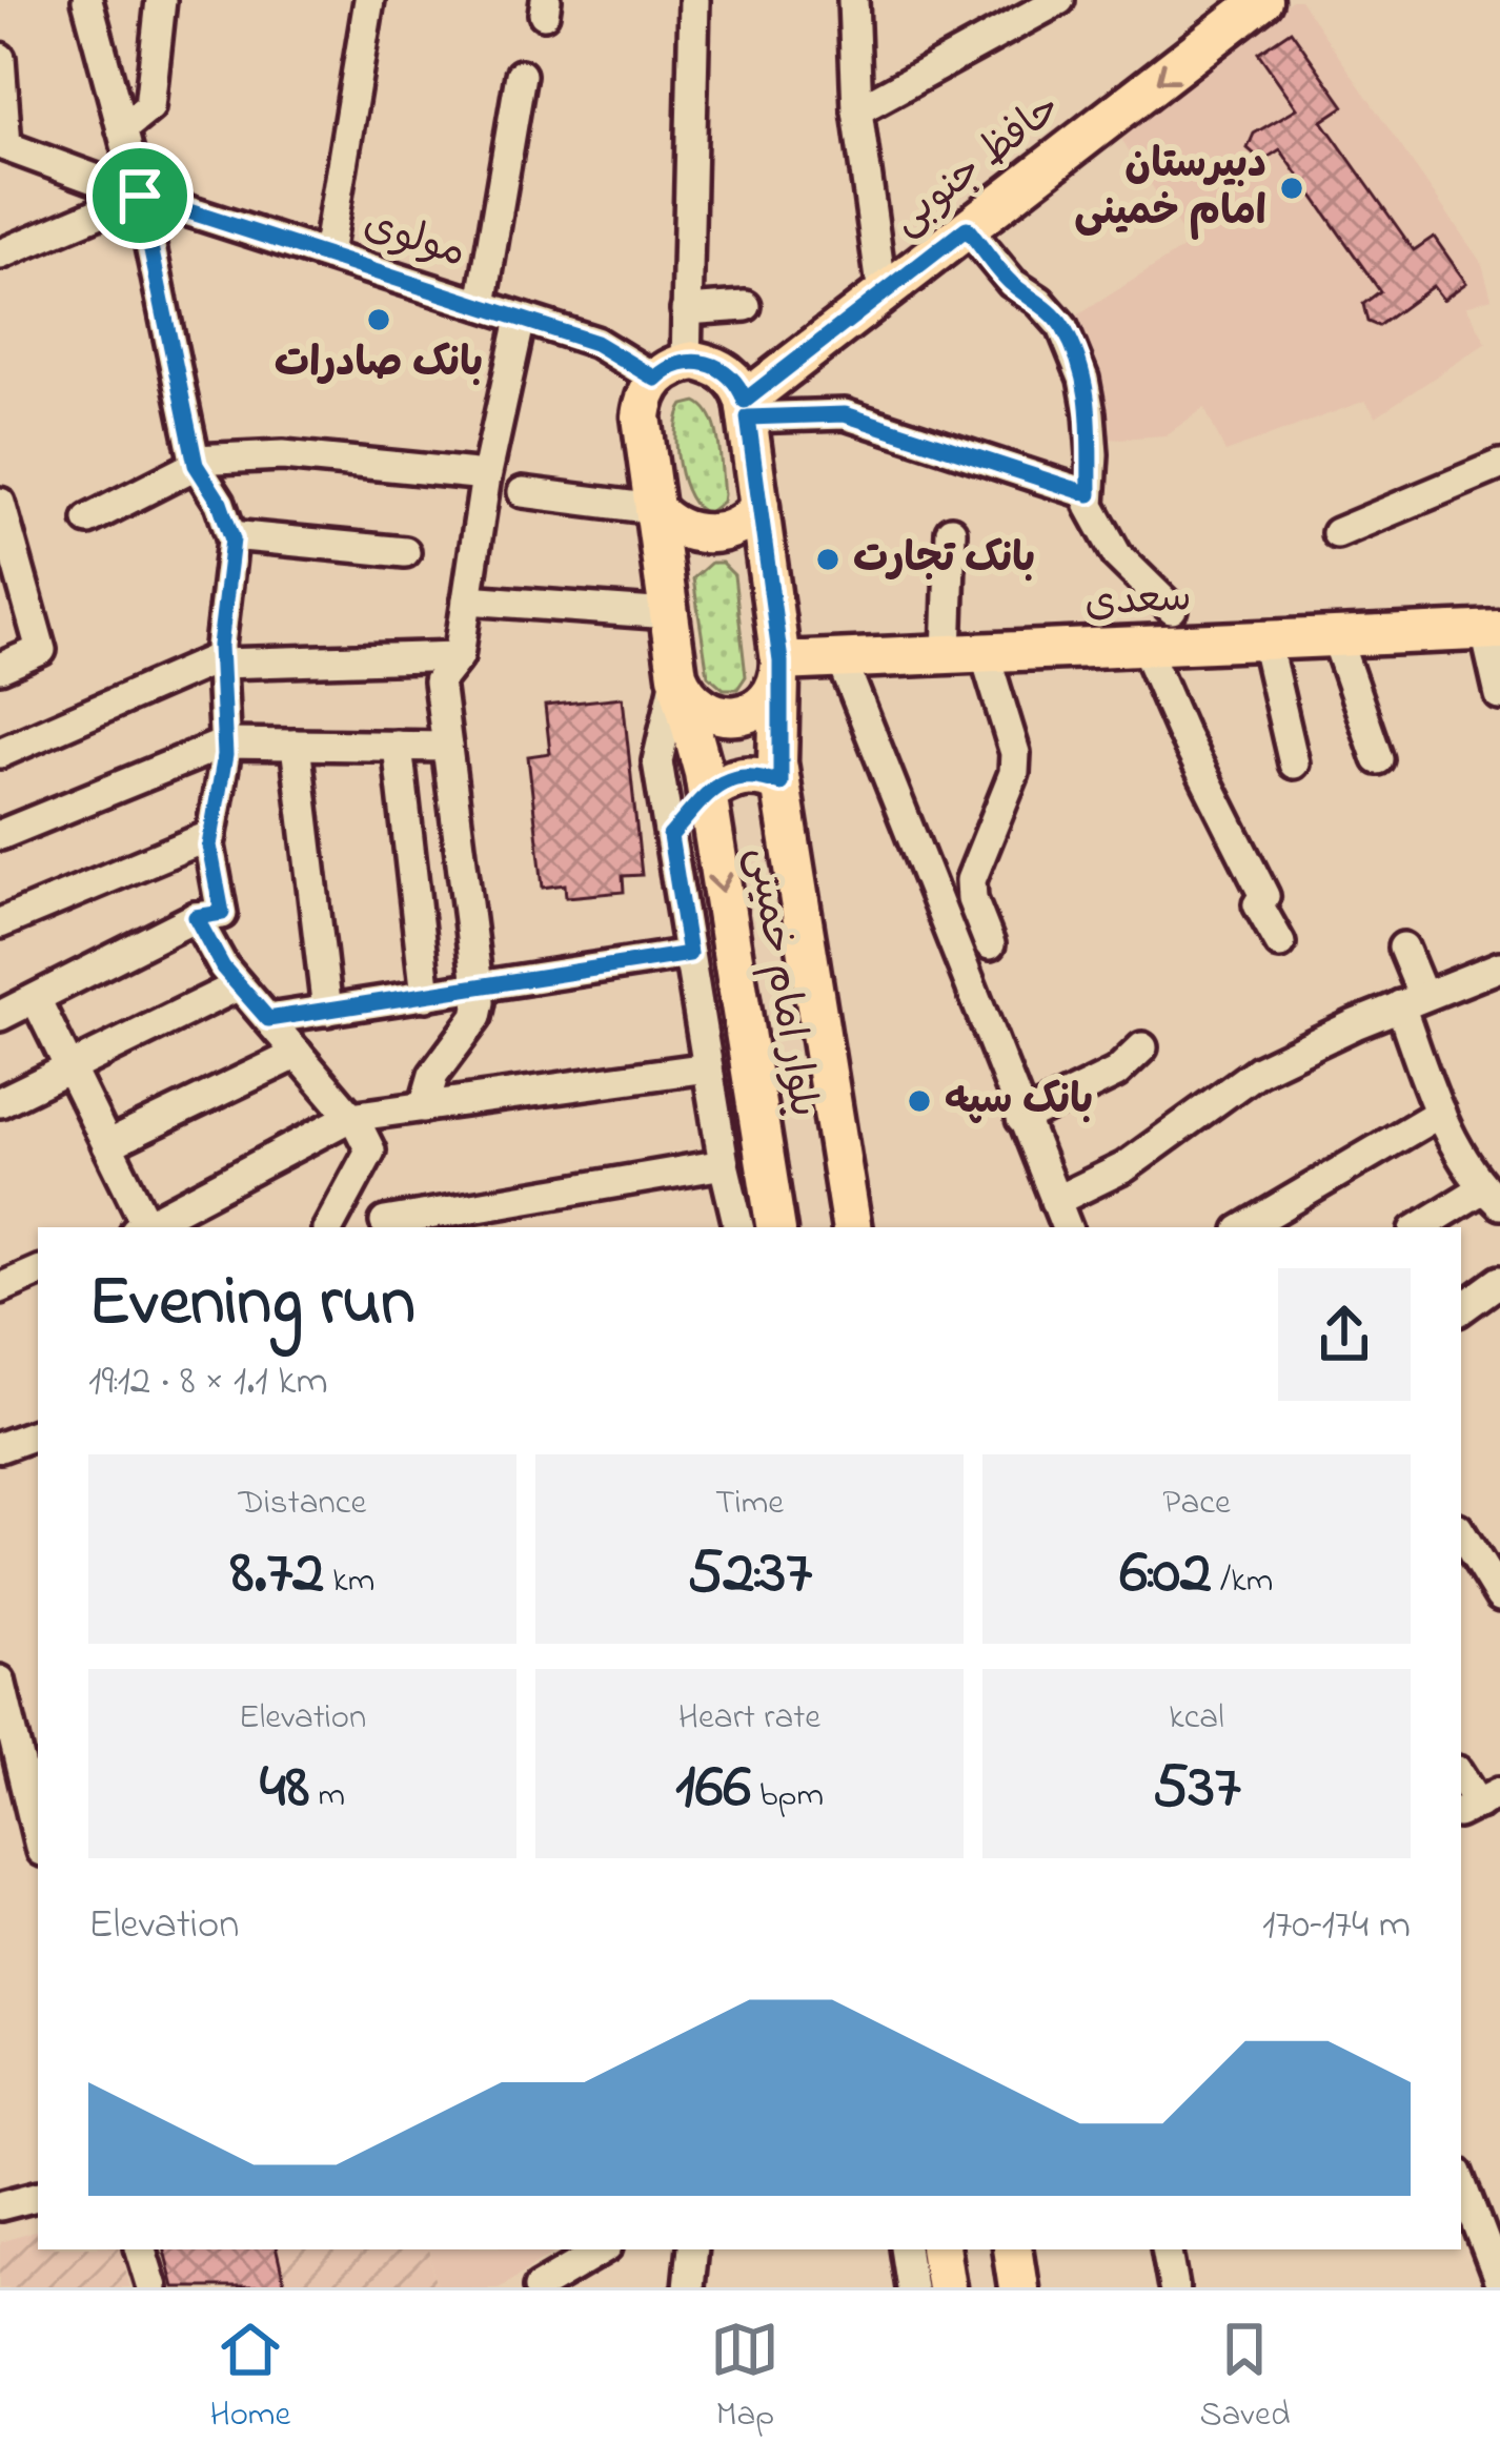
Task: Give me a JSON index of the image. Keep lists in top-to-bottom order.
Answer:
{
  "streets": {
    "main road": ["حافظ جنوبی", "سعدی", "بلوار امام خمینی"],
    "street": ["مولوی"]
  },
  "crossings": [
    ["حافظ جنوبی", "مولوی"],
    ["سعدی", "بلوار امام خمینی"]
  ],
  "one_way": ["حافظ جنوبی"],
  "places": [
    "دبیرستان امام خمینی",
    "بانک صادرات",
    "بانک تجارت",
    "بانک سپه"
  ],
  "page": {
    "heading": ["Evening run", "19:12 · 8 × 1.1 km"],
    "stats": [
      ["Distance", "8.72 km"],
      ["Time", "52:37"],
      ["Pace", "6:02 /km"],
      ["Elevation", "48 m"],
      ["Heart rate", "166 bpm"],
      ["kcal", "537"]
    ],
    "chart": ["Elevation", "170–174 m"],
    "tabs": ["Home", "Map", "Saved"]
  }
}
